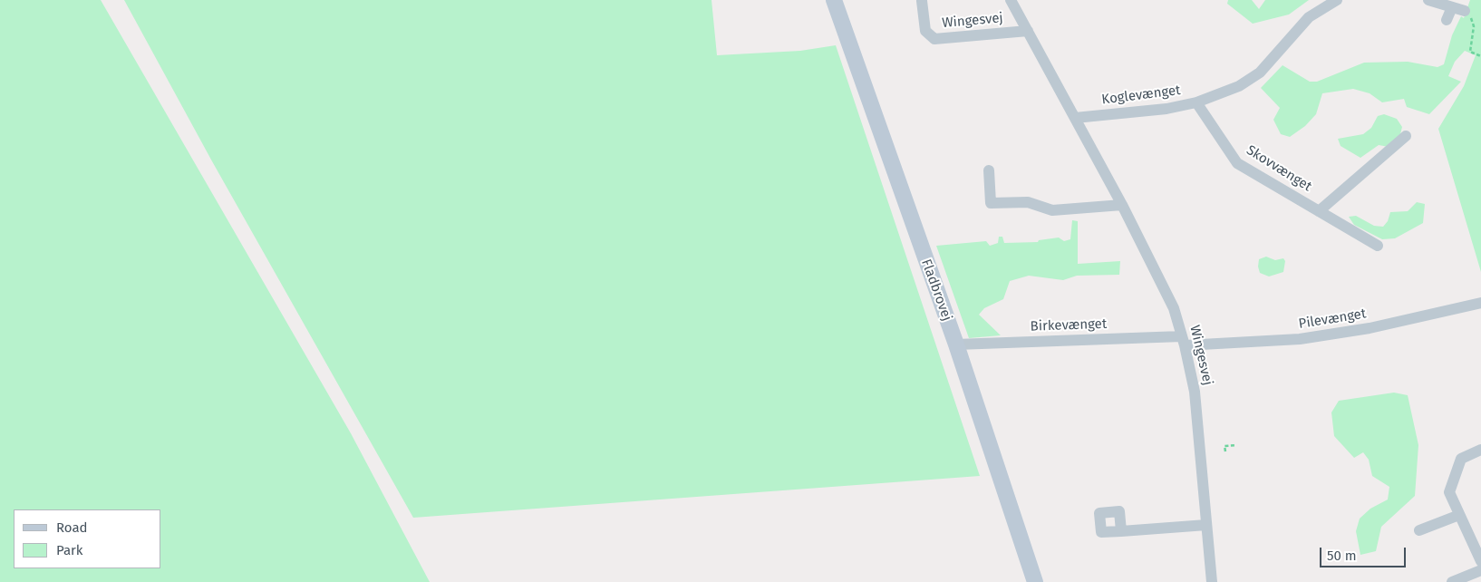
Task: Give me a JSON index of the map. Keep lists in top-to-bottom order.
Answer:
{
  "streets": {
    "main road": ["Fladbrovej"],
    "street": [
      "Wingesvej",
      "Koglevænget",
      "Skovvænget",
      "Pilevænget",
      "Birkevænget"
    ]
  },
  "crossings": [
    ["Wingesvej", "Koglevænget"],
    ["Wingesvej", "Pilevænget"],
    ["Wingesvej", "Birkevænget"],
    ["Koglevænget", "Skovvænget"],
    ["Fladbrovej", "Birkevænget"],
    ["Pilevænget", "Birkevænget"]
  ],
  "legend": ["Road", "Park"],
  "scale_bar": "50 m"
}
